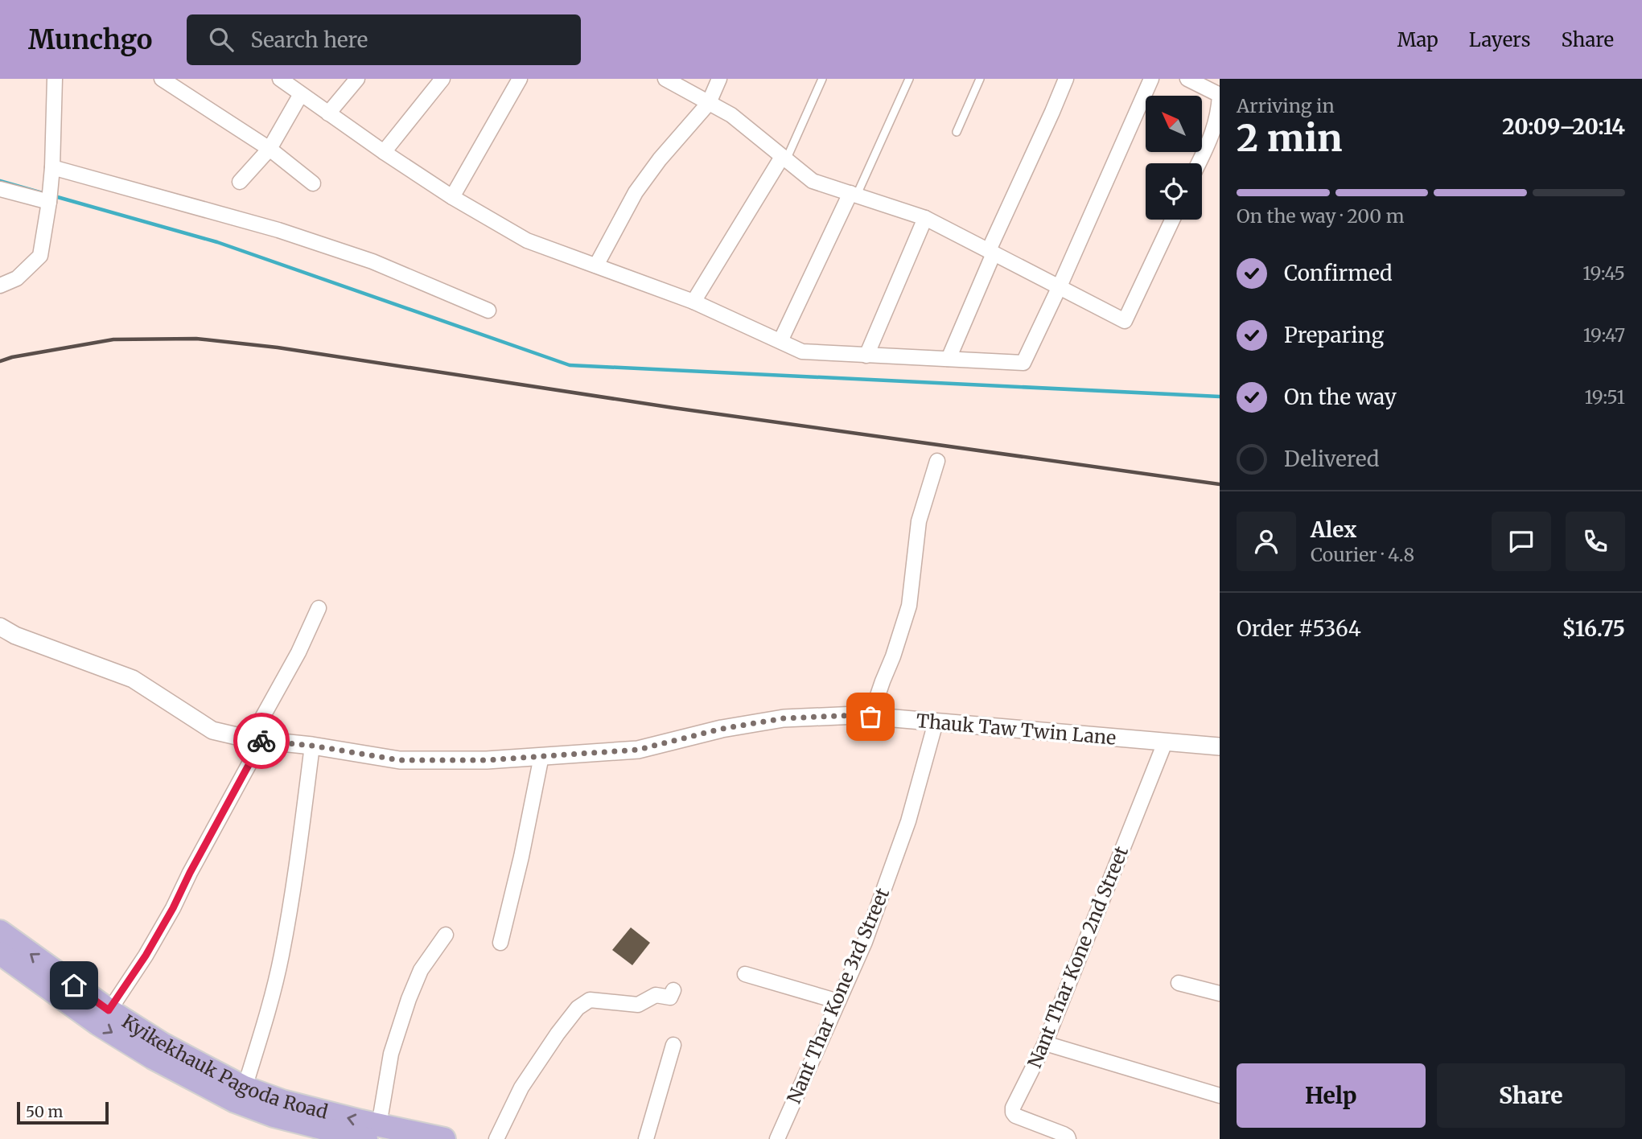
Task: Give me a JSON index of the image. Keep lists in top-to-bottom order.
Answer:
{
  "streets": {
    "main road": ["Kyikekhauk Pagoda Road"],
    "street": ["Thauk Taw Twin Lane", "Nant Thar Kone 2nd Street", "Nant Thar Kone 3rd Street"]
  },
  "crossings": [
    ["Thauk Taw Twin Lane", "Nant Thar Kone 2nd Street"],
    ["Thauk Taw Twin Lane", "Nant Thar Kone 3rd Street"]
  ],
  "scale_bar": "50 m",
  "north": "top left",
  "page": {
    "header": "Munchgo",
    "search": "Search here",
    "nav": ["Map", "Layers", "Share"],
    "heading": ["2 min", "Arriving in", "20:09–20:14"],
    "panel": [
      "Alex",
      "Courier · 4.8",
      "Order #5364",
      "$16.75"
    ],
    "bar": "On the way · 200 m",
    "list": [
      ["Confirmed", "19:45"],
      ["Preparing", "19:47"],
      ["On the way", "19:51"],
      "Delivered"
    ],
    "buttons": ["Help", "Share"],
    "scale": "50 m"
  }
}
